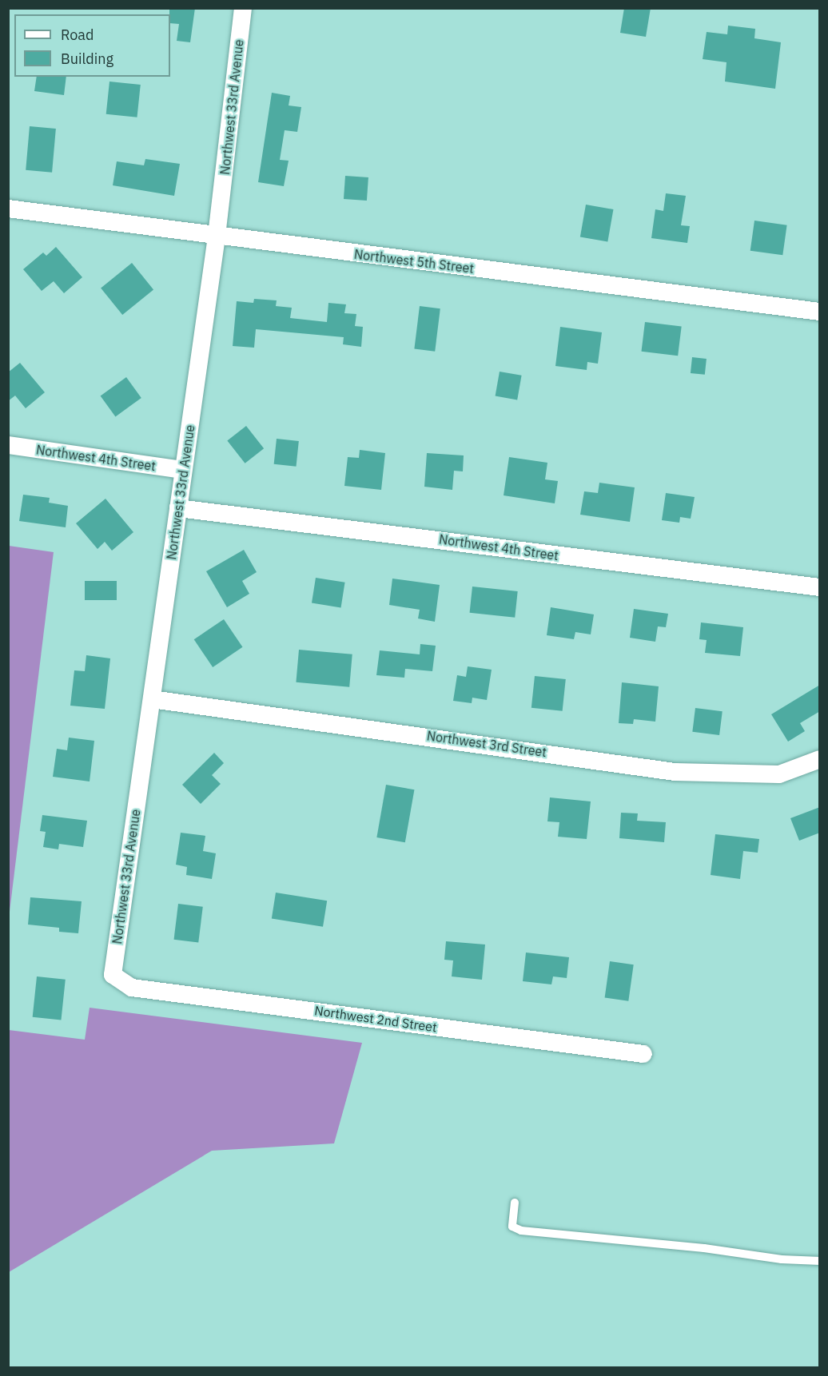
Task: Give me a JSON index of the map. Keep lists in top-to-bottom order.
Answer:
{
  "streets": {
    "street": [
      "Northwest 33rd Avenue",
      "Northwest 5th Street",
      "Northwest 4th Street",
      "Northwest 3rd Street",
      "Northwest 2nd Street"
    ]
  },
  "crossings": [
    ["Northwest 33rd Avenue", "Northwest 5th Street"],
    ["Northwest 33rd Avenue", "Northwest 4th Street"],
    ["Northwest 33rd Avenue", "Northwest 3rd Street"],
    ["Northwest 33rd Avenue", "Northwest 2nd Street"]
  ],
  "legend": ["Road", "Building"]
}
